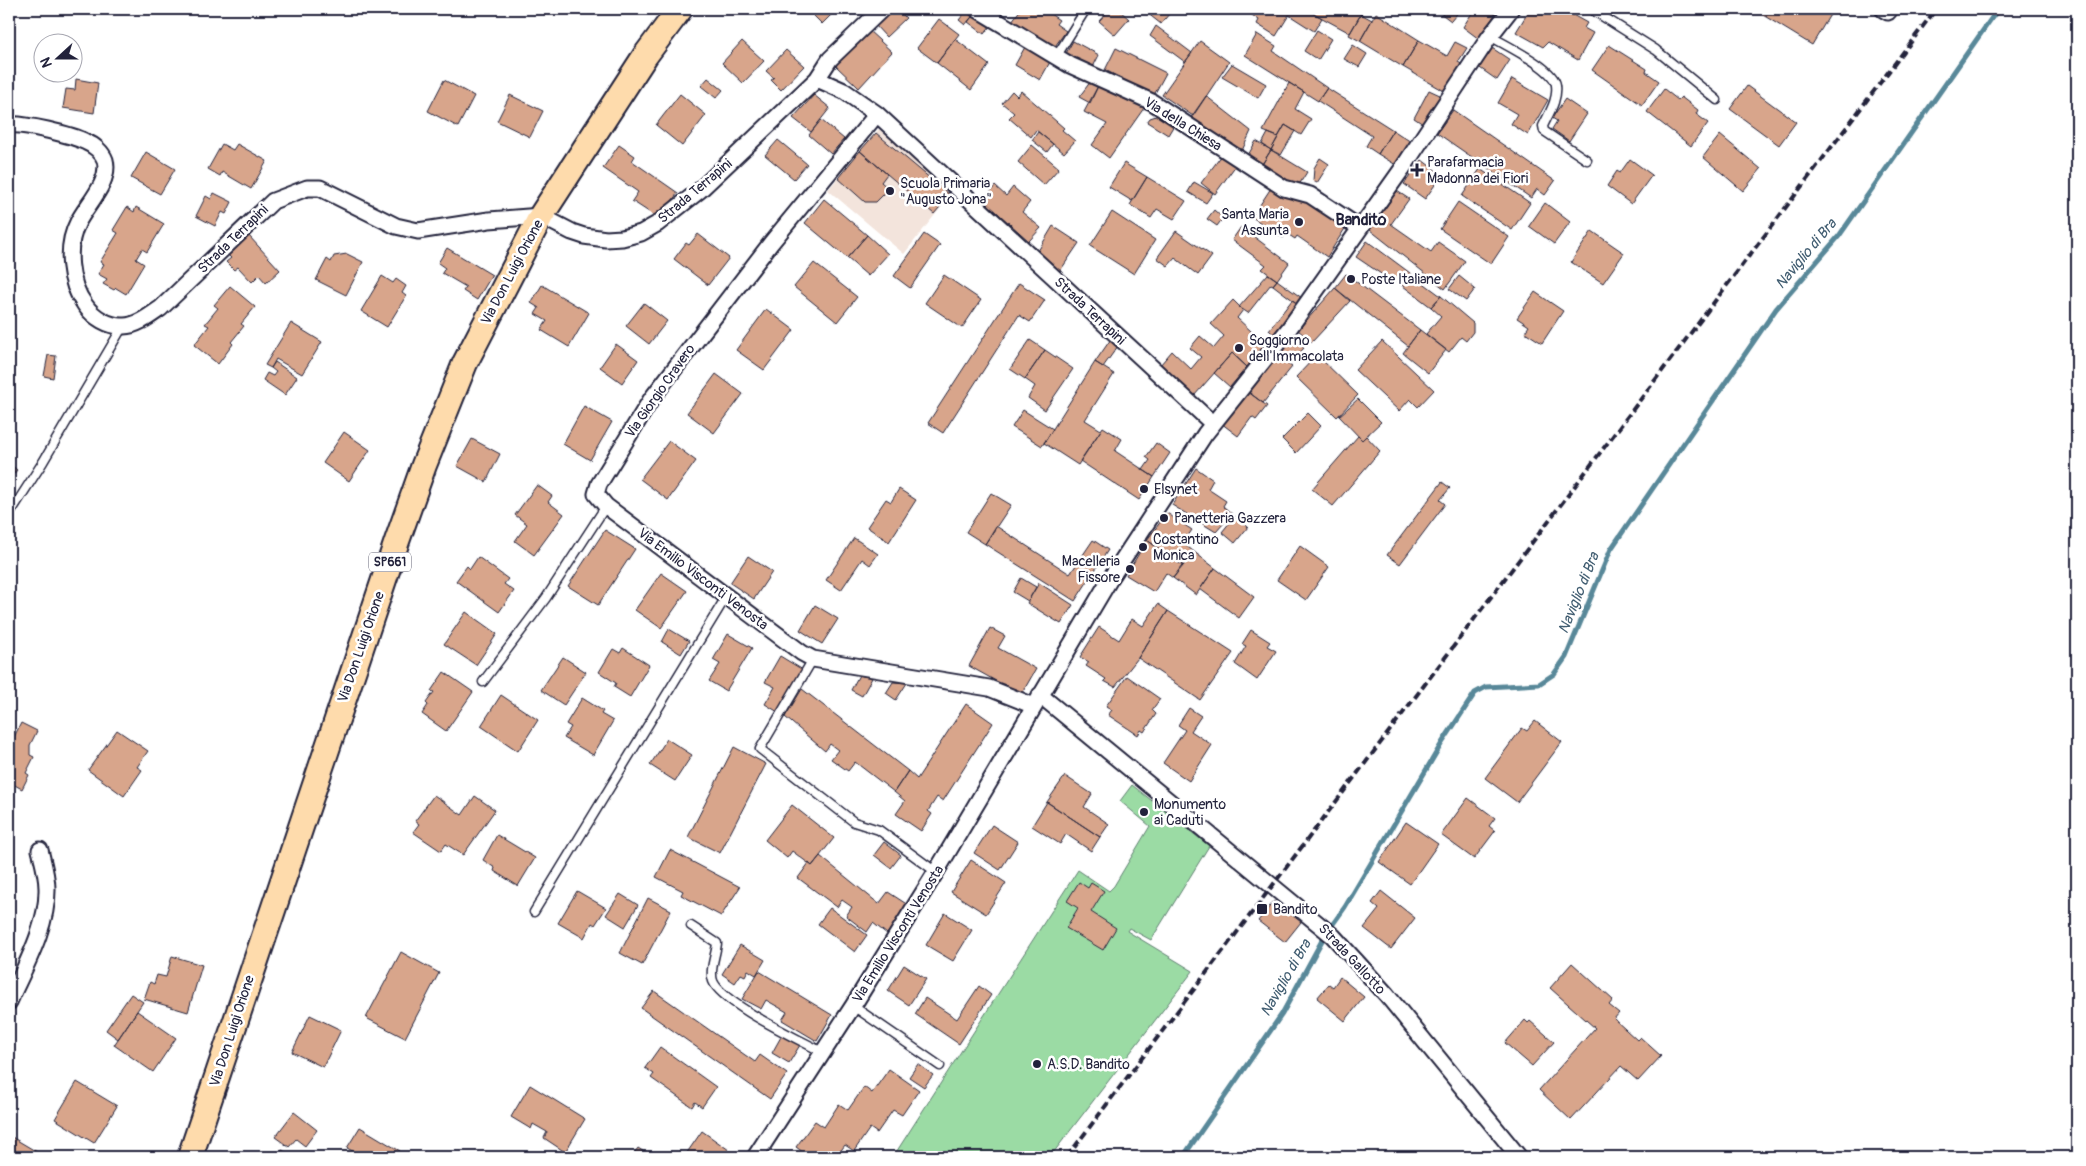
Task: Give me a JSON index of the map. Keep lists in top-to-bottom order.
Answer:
{
  "streets": {
    "main road": ["Via Don Luigi Orione", "SP661"],
    "street": [
      "Via della Chiesa",
      "Strada Terrapini",
      "Via Giorgio Cravero",
      "Via Emilio Visconti Venosta",
      "Strada Gallotto"
    ]
  },
  "crossings": [
    ["Via della Chiesa", "Via Emilio Visconti Venosta"],
    ["Strada Terrapini", "Via Don Luigi Orione"],
    ["Strada Terrapini", "Via Giorgio Cravero"],
    ["Strada Terrapini", "Via Emilio Visconti Venosta"],
    ["Via Giorgio Cravero", "Via Emilio Visconti Venosta"],
    ["Via Emilio Visconti Venosta", "Strada Gallotto"]
  ],
  "districts": ["Bandito"],
  "water": ["Naviglio di Bra"],
  "places": {
    "health": ["Parafarmacia Madonna dei Fiori"],
    "other": [
      "Scuola Primaria \"Augusto Jona\"",
      "Santa Maria Assunta",
      "Poste Italiane",
      "Soggiorno dell'Immacolata",
      "Elsynet",
      "Panetteria Gazzera",
      "Costantino Monica",
      "Macelleria Fissore",
      "Monumento ai Caduti",
      "A.S.D. Bandito"
    ],
    "transit": ["Bandito"]
  },
  "north": "left"
}
